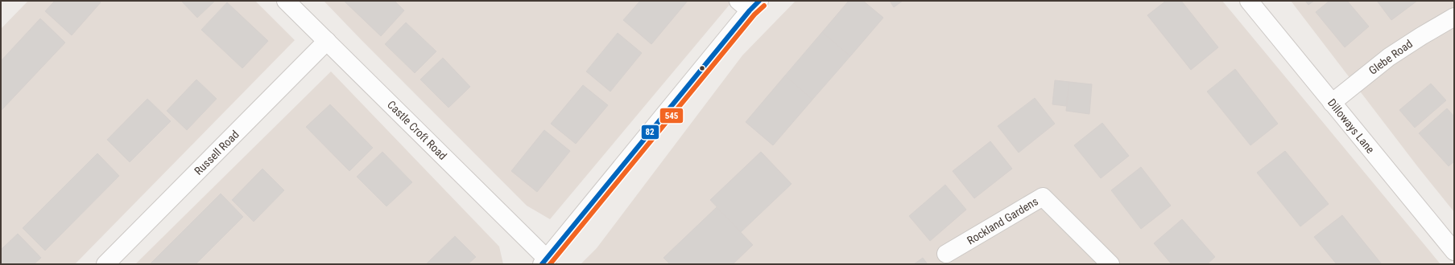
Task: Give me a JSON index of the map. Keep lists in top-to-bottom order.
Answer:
{
  "streets": {
    "street": [
      "Glebe Road",
      "Dilloways Lane",
      "Castle Croft Road",
      "Russell Road",
      "Rockland Gardens"
    ]
  },
  "crossings": [
    ["Glebe Road", "Dilloways Lane"],
    ["Castle Croft Road", "Russell Road"]
  ],
  "lines": ["transit line 82", "transit line 545"]
}
